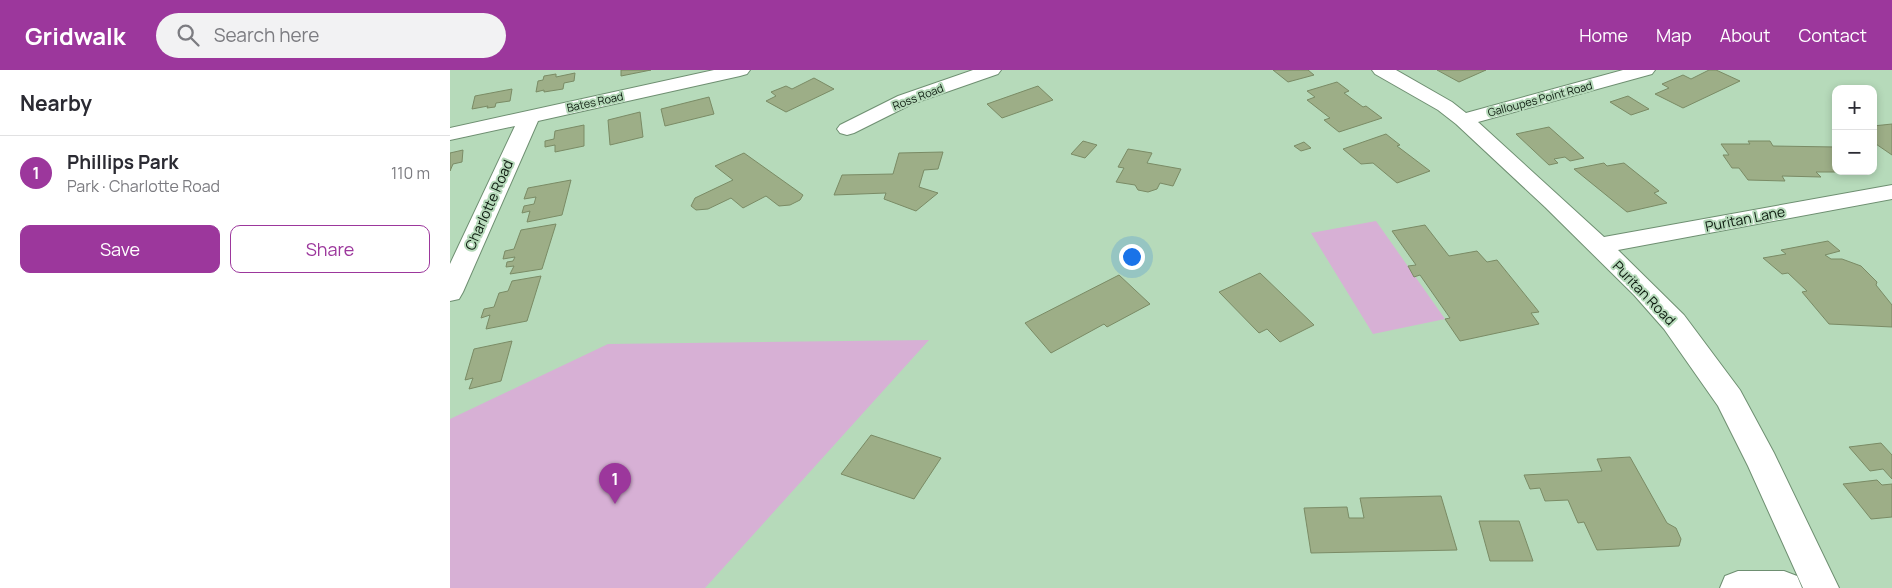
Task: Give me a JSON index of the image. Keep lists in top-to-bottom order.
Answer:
{
  "streets": {
    "street": [
      "Ross Road",
      "Galloupes Point Road",
      "Bates Road",
      "Charlotte Road",
      "Puritan Lane",
      "Puritan Road"
    ]
  },
  "crossings": [
    ["Galloupes Point Road", "Puritan Road"],
    ["Bates Road", "Charlotte Road"],
    ["Puritan Lane", "Puritan Road"]
  ],
  "page": {
    "header": "Gridwalk",
    "search": "Search here",
    "nav": [
      "Home",
      "Map",
      "About",
      "Contact"
    ],
    "heading": "Nearby",
    "map_buttons": ["+", "−"],
    "list": [
      {
        "mark": "1",
        "name": "Phillips Park",
        "note": "Park · Charlotte Road",
        "value": "110 m"
      }
    ],
    "buttons": ["Save", "Share"],
    "pins": "1"
  }
}
